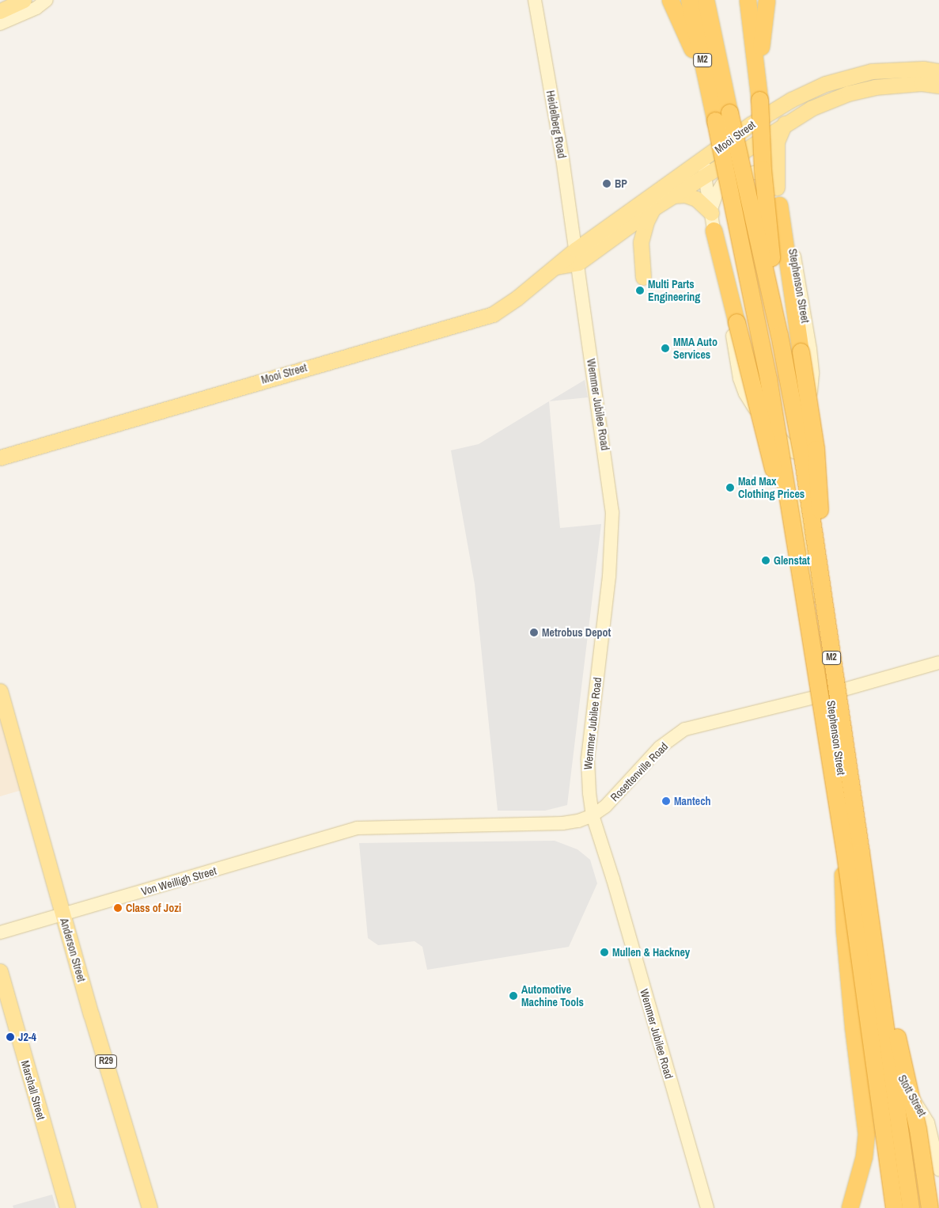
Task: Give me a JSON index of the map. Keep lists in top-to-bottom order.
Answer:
{
  "streets": {
    "highway": ["M2"],
    "main road": [
      "Mooi Street",
      "Anderson Street",
      "R29",
      "Marshall Street"
    ],
    "street": [
      "Heidelberg Road",
      "Stephenson Street",
      "Wemmer Jubilee Road",
      "Rosettenville Road",
      "Von Weilligh Street",
      "Stott Street"
    ]
  },
  "crossings": [
    ["Heidelberg Road", "Mooi Street"],
    ["Heidelberg Road", "Wemmer Jubilee Road"],
    ["Mooi Street", "Stephenson Street"],
    ["Mooi Street", "Wemmer Jubilee Road"],
    ["Stephenson Street", "Rosettenville Road"],
    ["Stephenson Street", "Stott Street"],
    ["Wemmer Jubilee Road", "Rosettenville Road"],
    ["Rosettenville Road", "Von Weilligh Street"],
    ["Von Weilligh Street", "Anderson Street"]
  ],
  "places": [
    "BP",
    "Multi Parts Engineering",
    "MMA Auto Services",
    "Mad Max Clothing Prices",
    "Glenstat",
    "Metrobus Depot",
    "Mantech",
    "Class of Jozi",
    "Mullen & Hackney",
    "Automotive Machine Tools",
    "J2-4"
  ]
}
